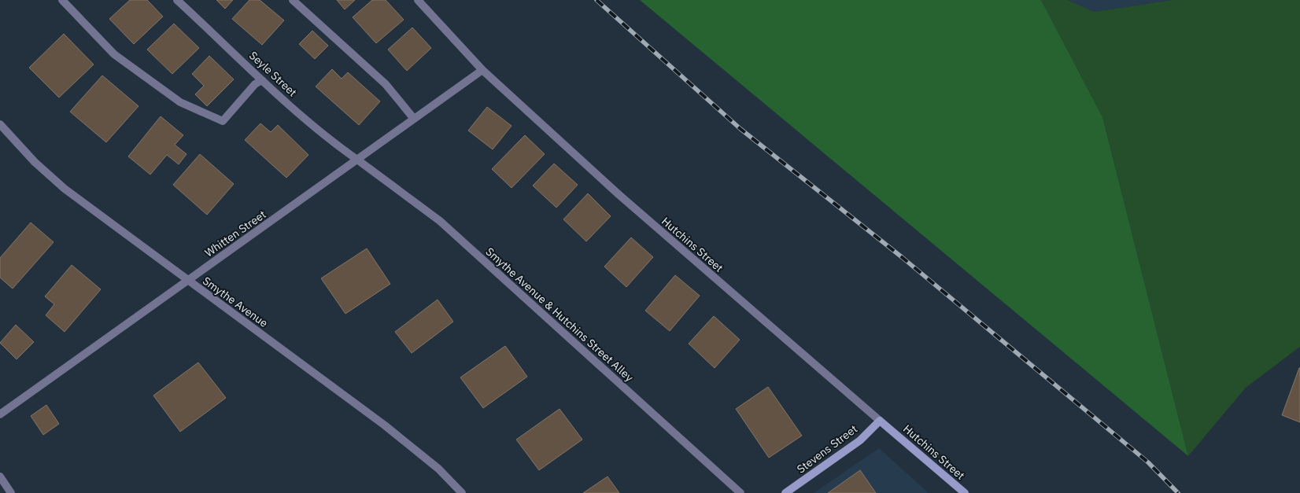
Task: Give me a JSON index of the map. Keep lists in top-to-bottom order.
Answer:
{
  "streets": {
    "street": [
      "Seyle Street",
      "Whitten Street",
      "Hutchins Street",
      "Smythe Avenue",
      "Smythe Avenue & Hutchins Street Alley",
      "Stevens Street"
    ]
  },
  "crossings": [
    ["Seyle Street", "Whitten Street"],
    ["Seyle Street", "Smythe Avenue & Hutchins Street Alley"],
    ["Whitten Street", "Hutchins Street"],
    ["Whitten Street", "Smythe Avenue"],
    ["Whitten Street", "Smythe Avenue & Hutchins Street Alley"],
    ["Hutchins Street", "Stevens Street"]
  ]
}
